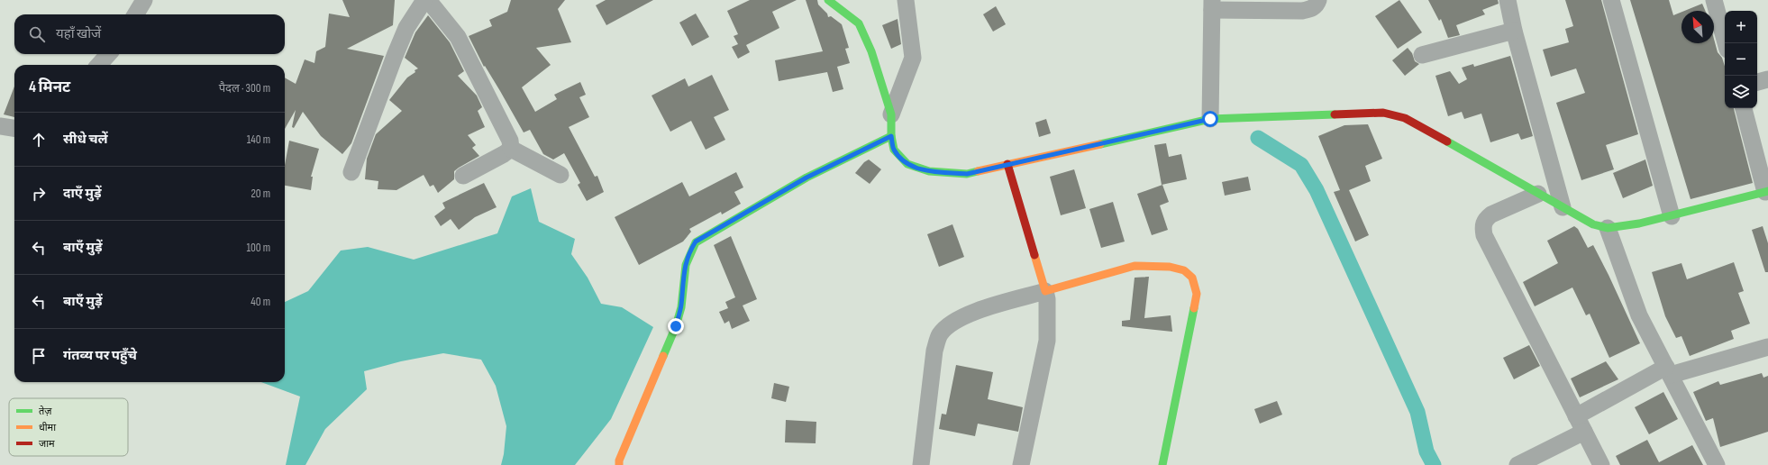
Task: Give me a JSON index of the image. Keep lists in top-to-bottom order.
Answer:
{
  "legend": ["तेज़", "धीमा", "जाम"],
  "north": "top left",
  "page": {
    "map_buttons": ["+", "−"],
    "search": "यहाँ खोजें",
    "heading": ["4 मिनट", "पैदल · 300 m"],
    "list": [
      ["सीधे चलें", "140 m"],
      ["दाएँ मुड़ें", "20 m"],
      ["बाएँ मुड़ें", "100 m"],
      ["बाएँ मुड़ें", "40 m"],
      "गंतव्य पर पहुँचे"
    ]
  }
}
